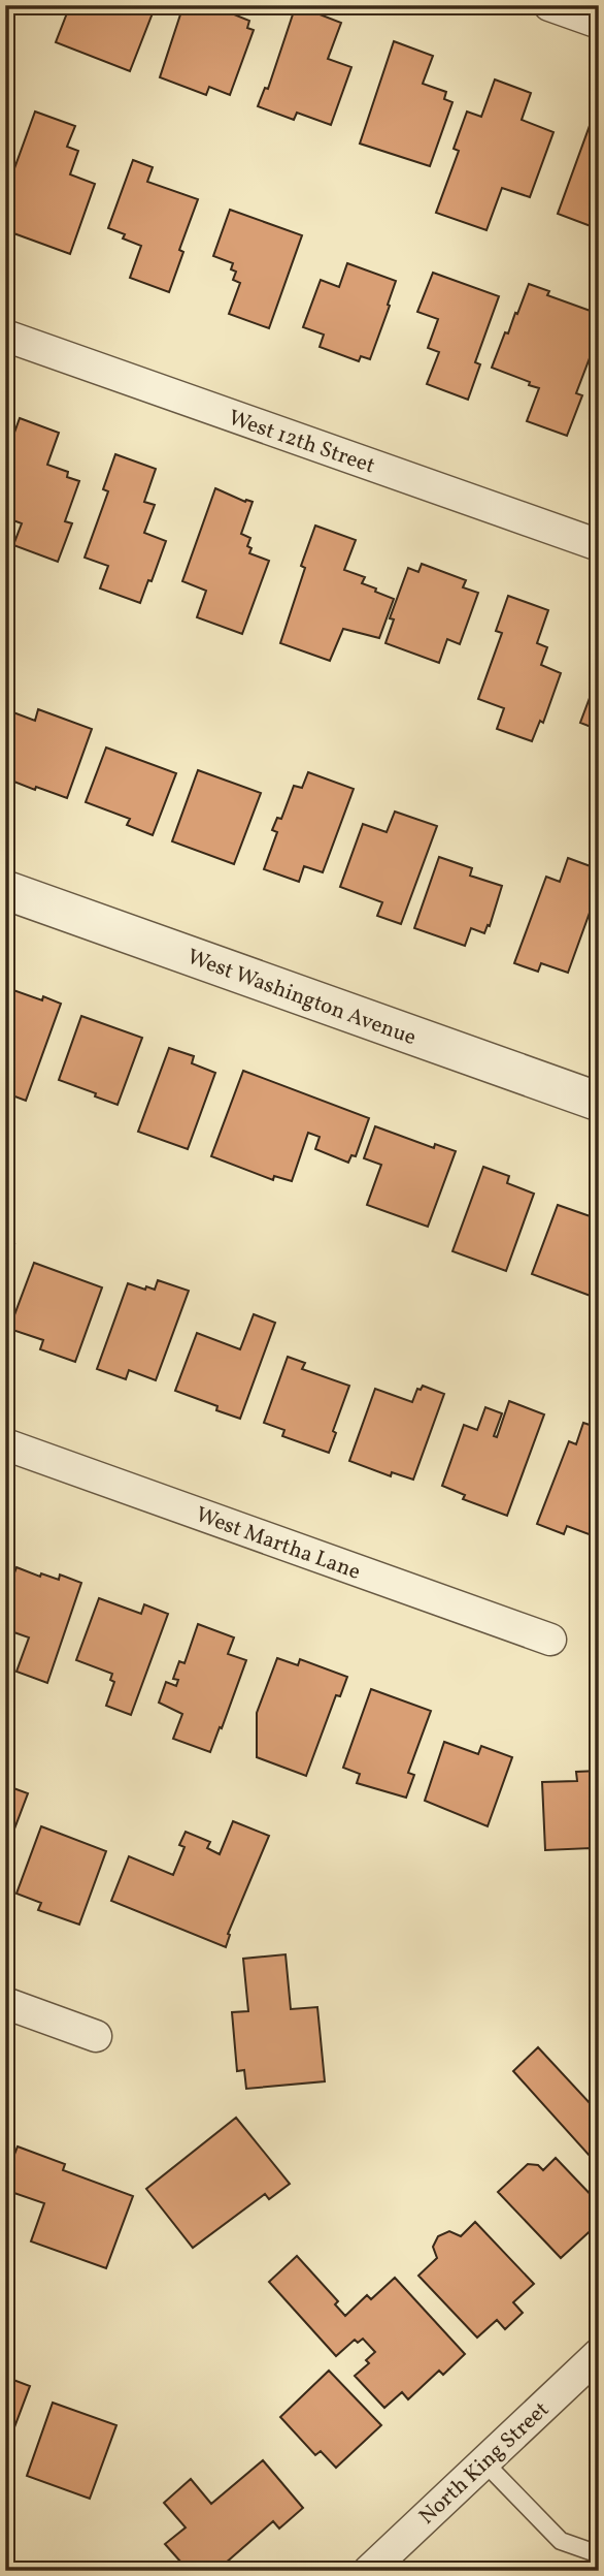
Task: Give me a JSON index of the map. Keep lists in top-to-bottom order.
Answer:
{
  "streets": {
    "street": [
      "West 12th Street",
      "West Washington Avenue",
      "West Martha Lane",
      "North King Street"
    ]
  }
}
